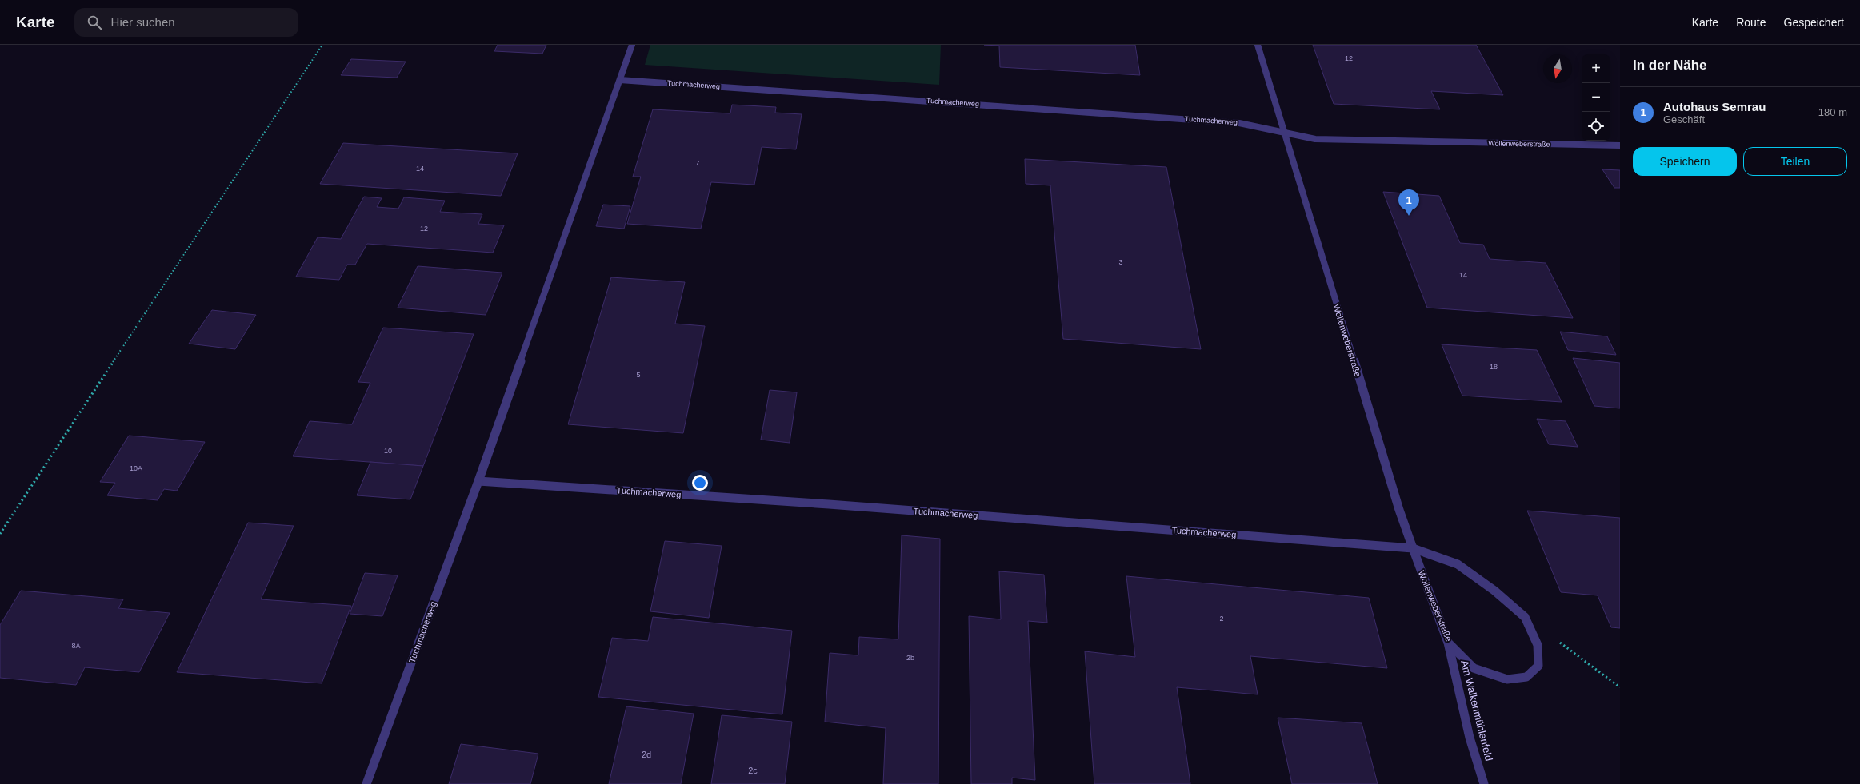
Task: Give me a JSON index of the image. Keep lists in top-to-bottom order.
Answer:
{
  "streets": {
    "street": ["Tuchmacherweg", "Wollenweberstraße", "Am Walkenmühlenfeld"]
  },
  "crossings": [
    ["Tuchmacherweg", "Wollenweberstraße"],
    ["Wollenweberstraße", "Am Walkenmühlenfeld"]
  ],
  "house_numbers": [
    "12",
    "7",
    "14",
    "12",
    "3",
    "14",
    "18",
    "5",
    "10",
    "10A",
    "2",
    "8A",
    "2b",
    "2d",
    "2c"
  ],
  "north": "bottom",
  "page": {
    "header": "Karte",
    "search": "Hier suchen",
    "nav": ["Karte", "Route", "Gespeichert"],
    "heading": "In der Nähe",
    "map_buttons": ["+", "−"],
    "list": [
      {
        "mark": "1",
        "name": "Autohaus Semrau",
        "note": "Geschäft",
        "value": "180 m"
      }
    ],
    "buttons": ["Speichern", "Teilen"],
    "pins": "1"
  }
}
